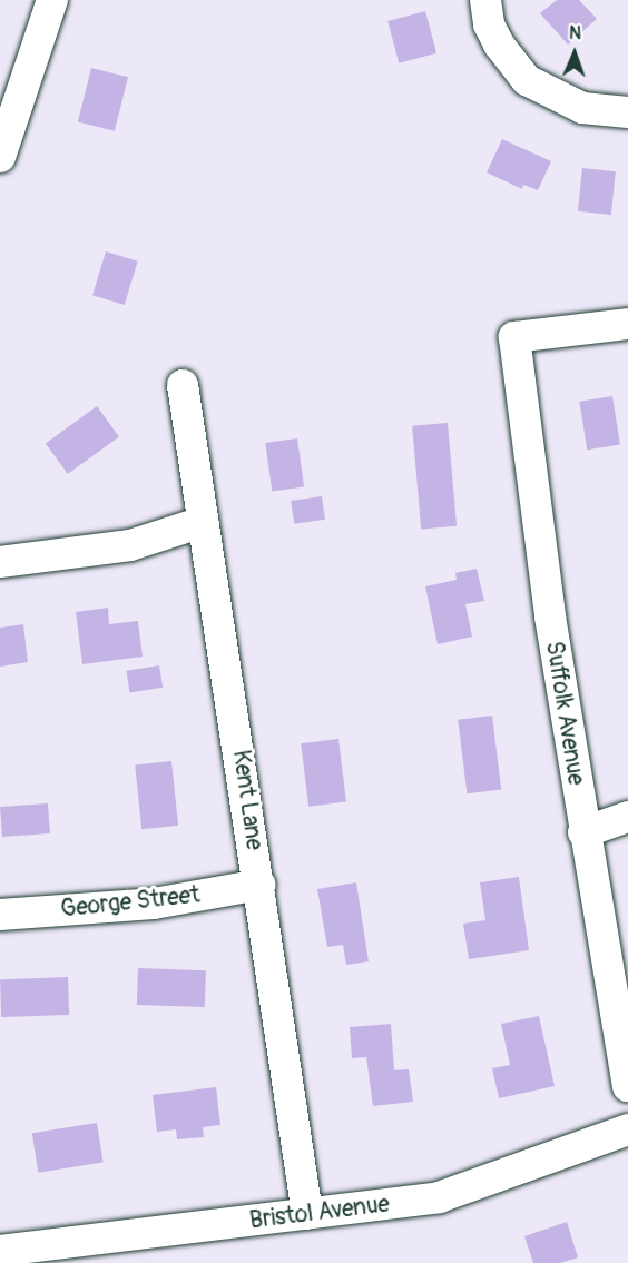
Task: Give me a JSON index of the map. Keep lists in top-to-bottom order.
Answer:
{
  "streets": {
    "street": [
      "Suffolk Avenue",
      "Kent Lane",
      "George Street",
      "Bristol Avenue"
    ]
  },
  "crossings": [
    ["Kent Lane", "George Street"],
    ["Kent Lane", "Bristol Avenue"]
  ],
  "north": "top"
}
